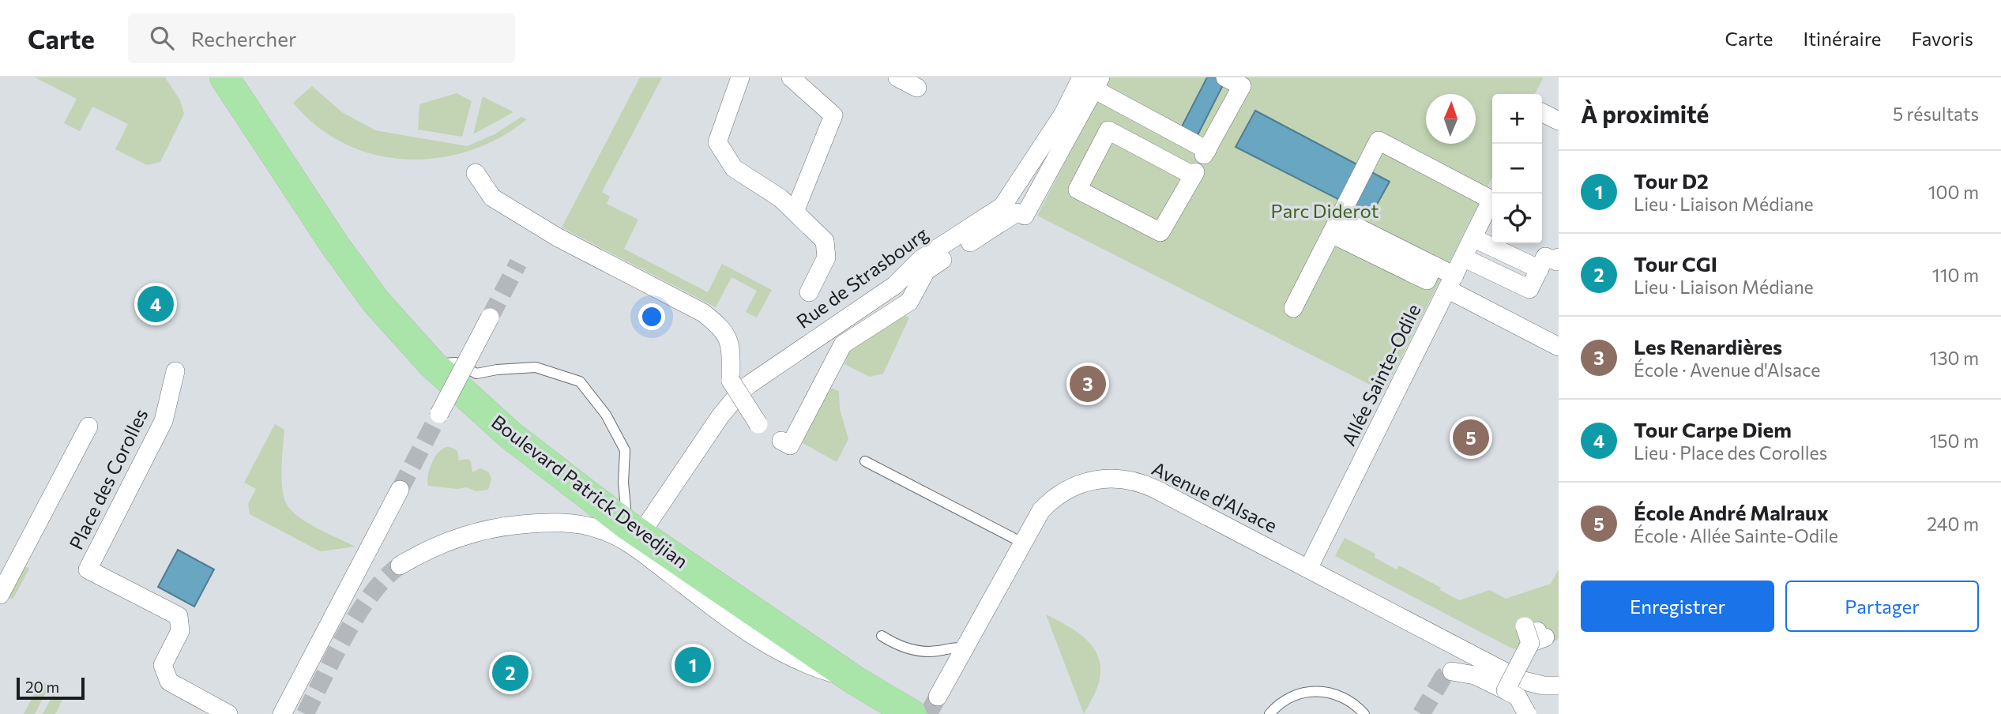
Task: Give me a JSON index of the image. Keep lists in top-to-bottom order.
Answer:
{
  "streets": {
    "main road": ["Boulevard Patrick Devedjian"],
    "street": [
      "Rue de Strasbourg",
      "Allée Sainte-Odile",
      "Place des Corolles",
      "Avenue d'Alsace"
    ]
  },
  "crossings": [
    ["Rue de Strasbourg", "Boulevard Patrick Devedjian"],
    ["Allée Sainte-Odile", "Avenue d'Alsace"]
  ],
  "parks": ["Parc Diderot"],
  "scale_bar": "20 m",
  "north": "top",
  "page": {
    "header": "Carte",
    "search": "Rechercher",
    "nav": ["Carte", "Itinéraire", "Favoris"],
    "heading": ["À proximité", "5 résultats"],
    "map_buttons": ["+", "−"],
    "list": [
      {
        "mark": "1",
        "name": "Tour D2",
        "note": "Lieu · Liaison Médiane",
        "value": "100 m"
      },
      {
        "mark": "2",
        "name": "Tour CGI",
        "note": "Lieu · Liaison Médiane",
        "value": "110 m"
      },
      {
        "mark": "3",
        "name": "Les Renardières",
        "note": "École · Avenue d'Alsace",
        "value": "130 m"
      },
      {
        "mark": "4",
        "name": "Tour Carpe Diem",
        "note": "Lieu · Place des Corolles",
        "value": "150 m"
      },
      {
        "mark": "5",
        "name": "École André Malraux",
        "note": "École · Allée Sainte-Odile",
        "value": "240 m"
      }
    ],
    "pins": [
      "4",
      "3",
      "5",
      "1",
      "2"
    ],
    "buttons": ["Enregistrer", "Partager"],
    "scale": "20 m"
  }
}
